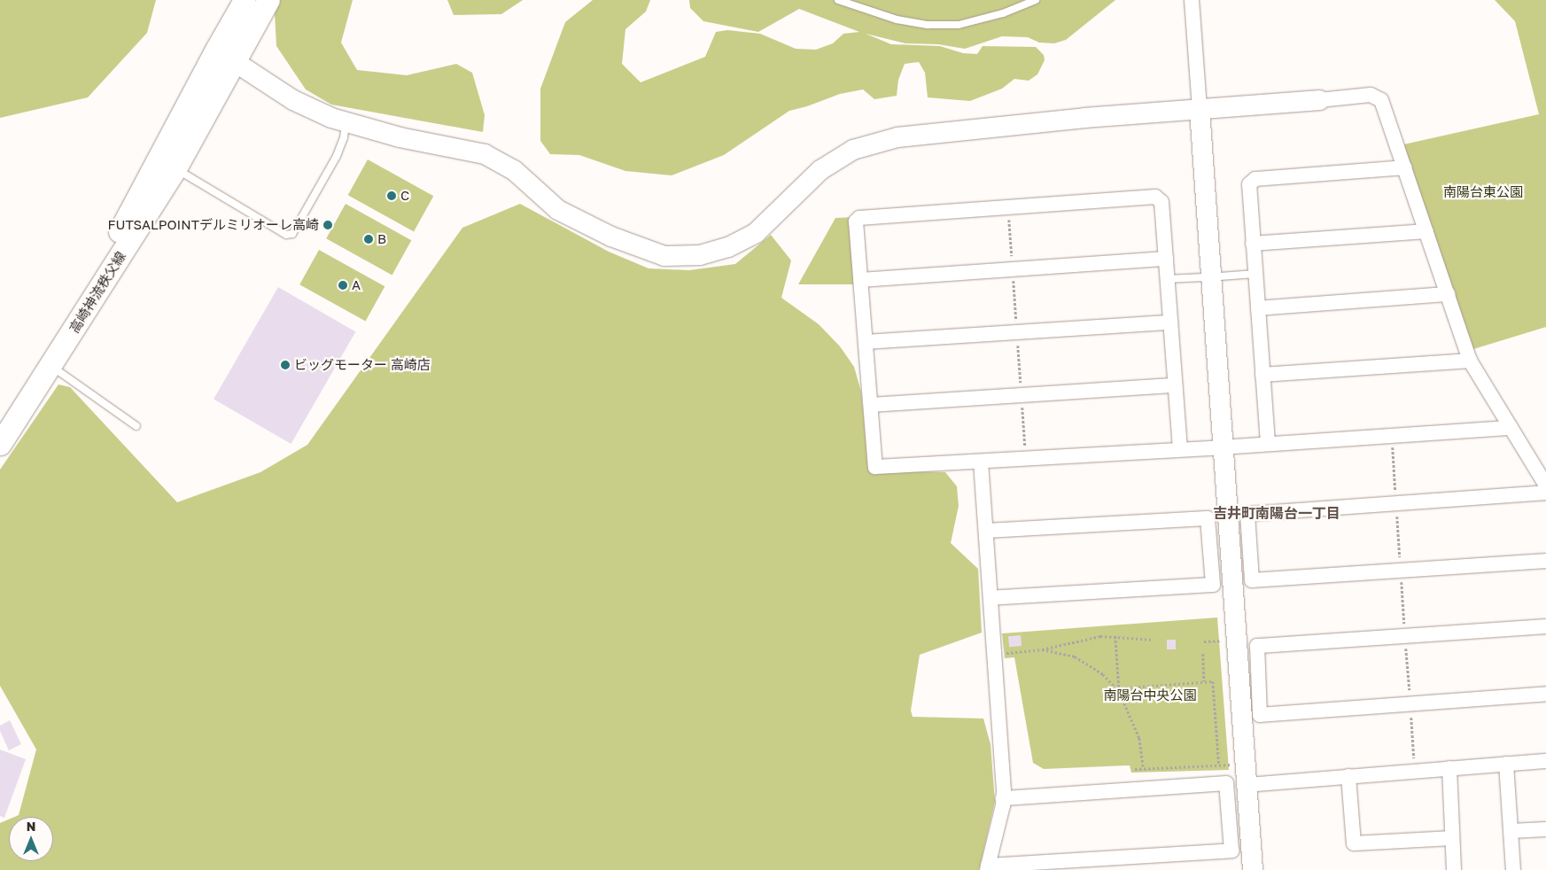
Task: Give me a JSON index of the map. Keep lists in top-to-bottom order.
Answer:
{
  "streets": {
    "main road": ["高崎神流秩父線"]
  },
  "districts": ["吉井町南陽台一丁目"],
  "parks": ["南陽台東公園", "南陽台中央公園"],
  "places": [
    "C",
    "FUTSALPOINTデルミリオーレ高崎",
    "B",
    "A",
    "ビッグモーター 高崎店"
  ],
  "north": "top"
}
